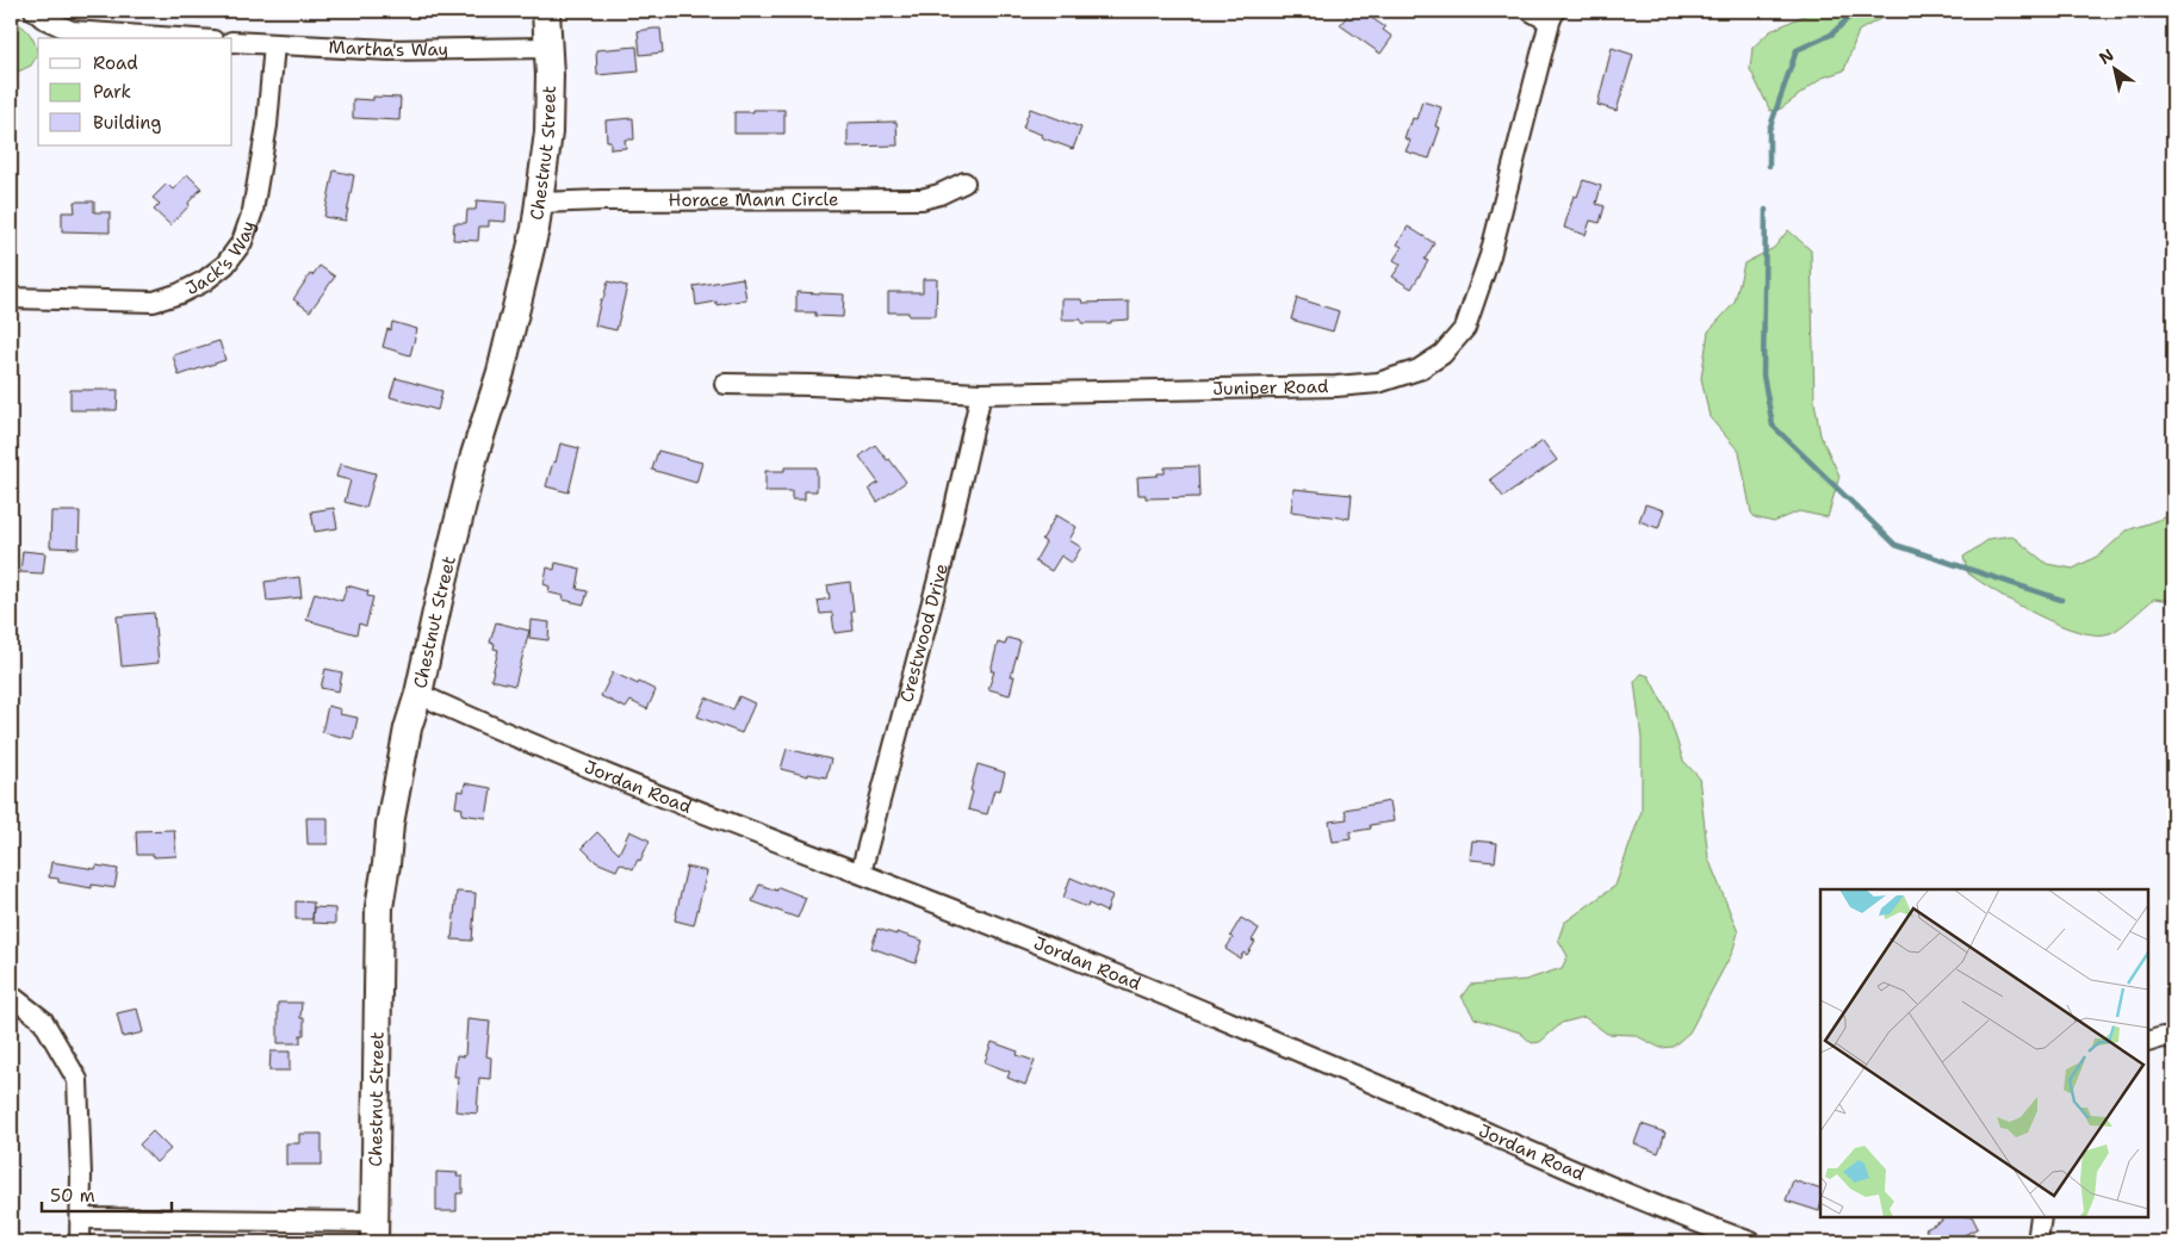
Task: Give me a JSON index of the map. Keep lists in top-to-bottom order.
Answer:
{
  "streets": {
    "main road": ["Chestnut Street"],
    "street": [
      "Martha's Way",
      "Horace Mann Circle",
      "Jack's Way",
      "Juniper Road",
      "Crestwood Drive",
      "Jordan Road"
    ]
  },
  "crossings": [
    ["Martha's Way", "Chestnut Street"],
    ["Martha's Way", "Jack's Way"],
    ["Chestnut Street", "Horace Mann Circle"],
    ["Chestnut Street", "Jordan Road"],
    ["Juniper Road", "Crestwood Drive"],
    ["Crestwood Drive", "Jordan Road"]
  ],
  "legend": ["Road", "Park", "Building"],
  "scale_bar": "50 m",
  "north": "top left"
}
